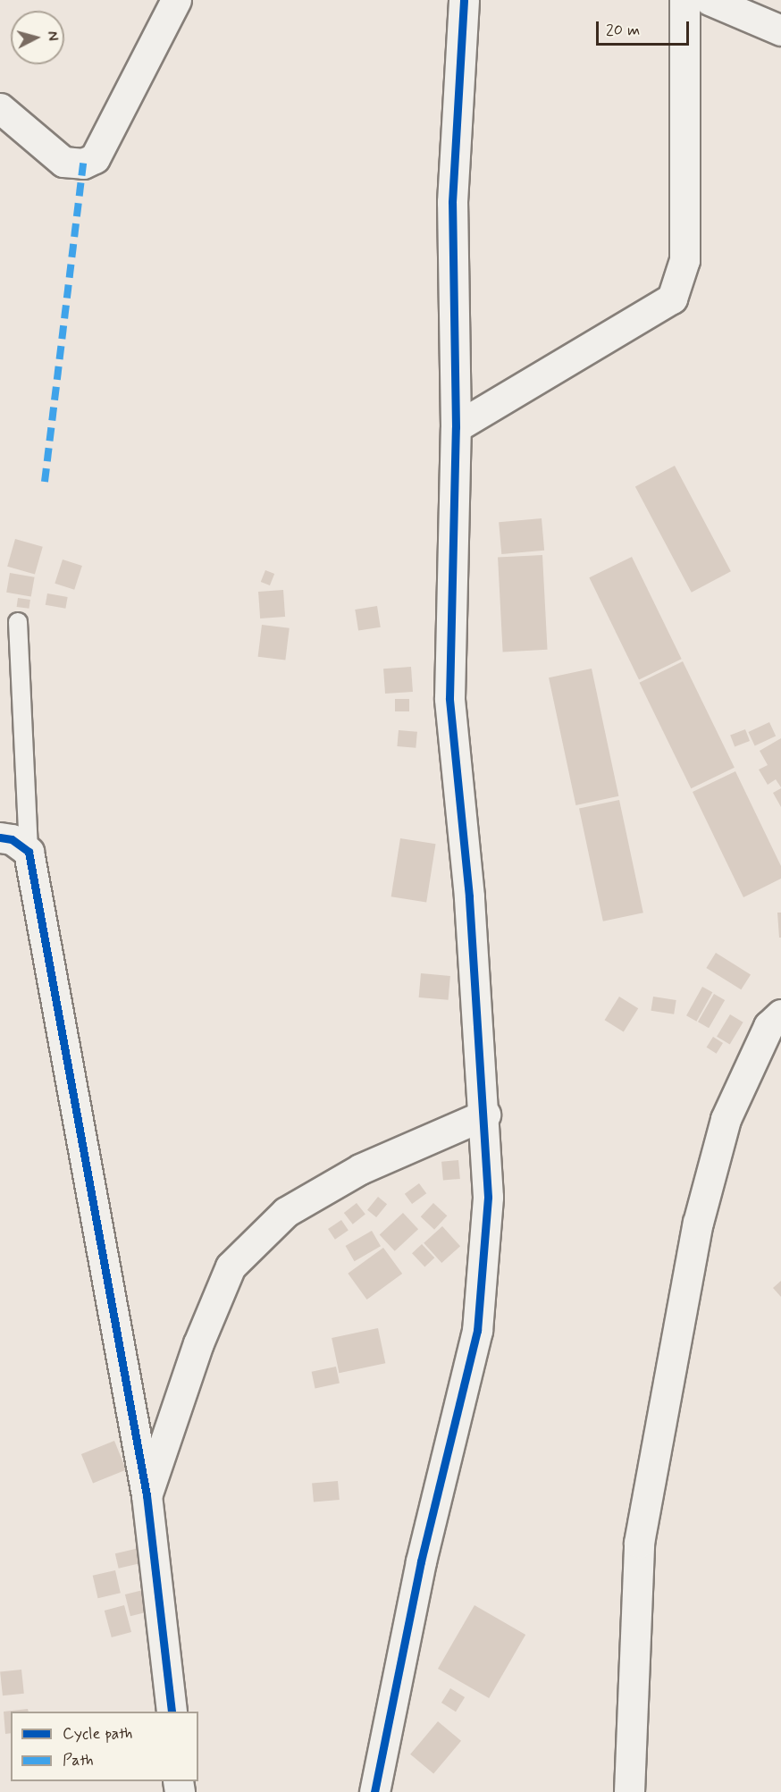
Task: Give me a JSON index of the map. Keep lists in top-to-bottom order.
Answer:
{
  "legend": ["Cycle path", "Path"],
  "scale_bar": "20 m",
  "north": "right"
}
